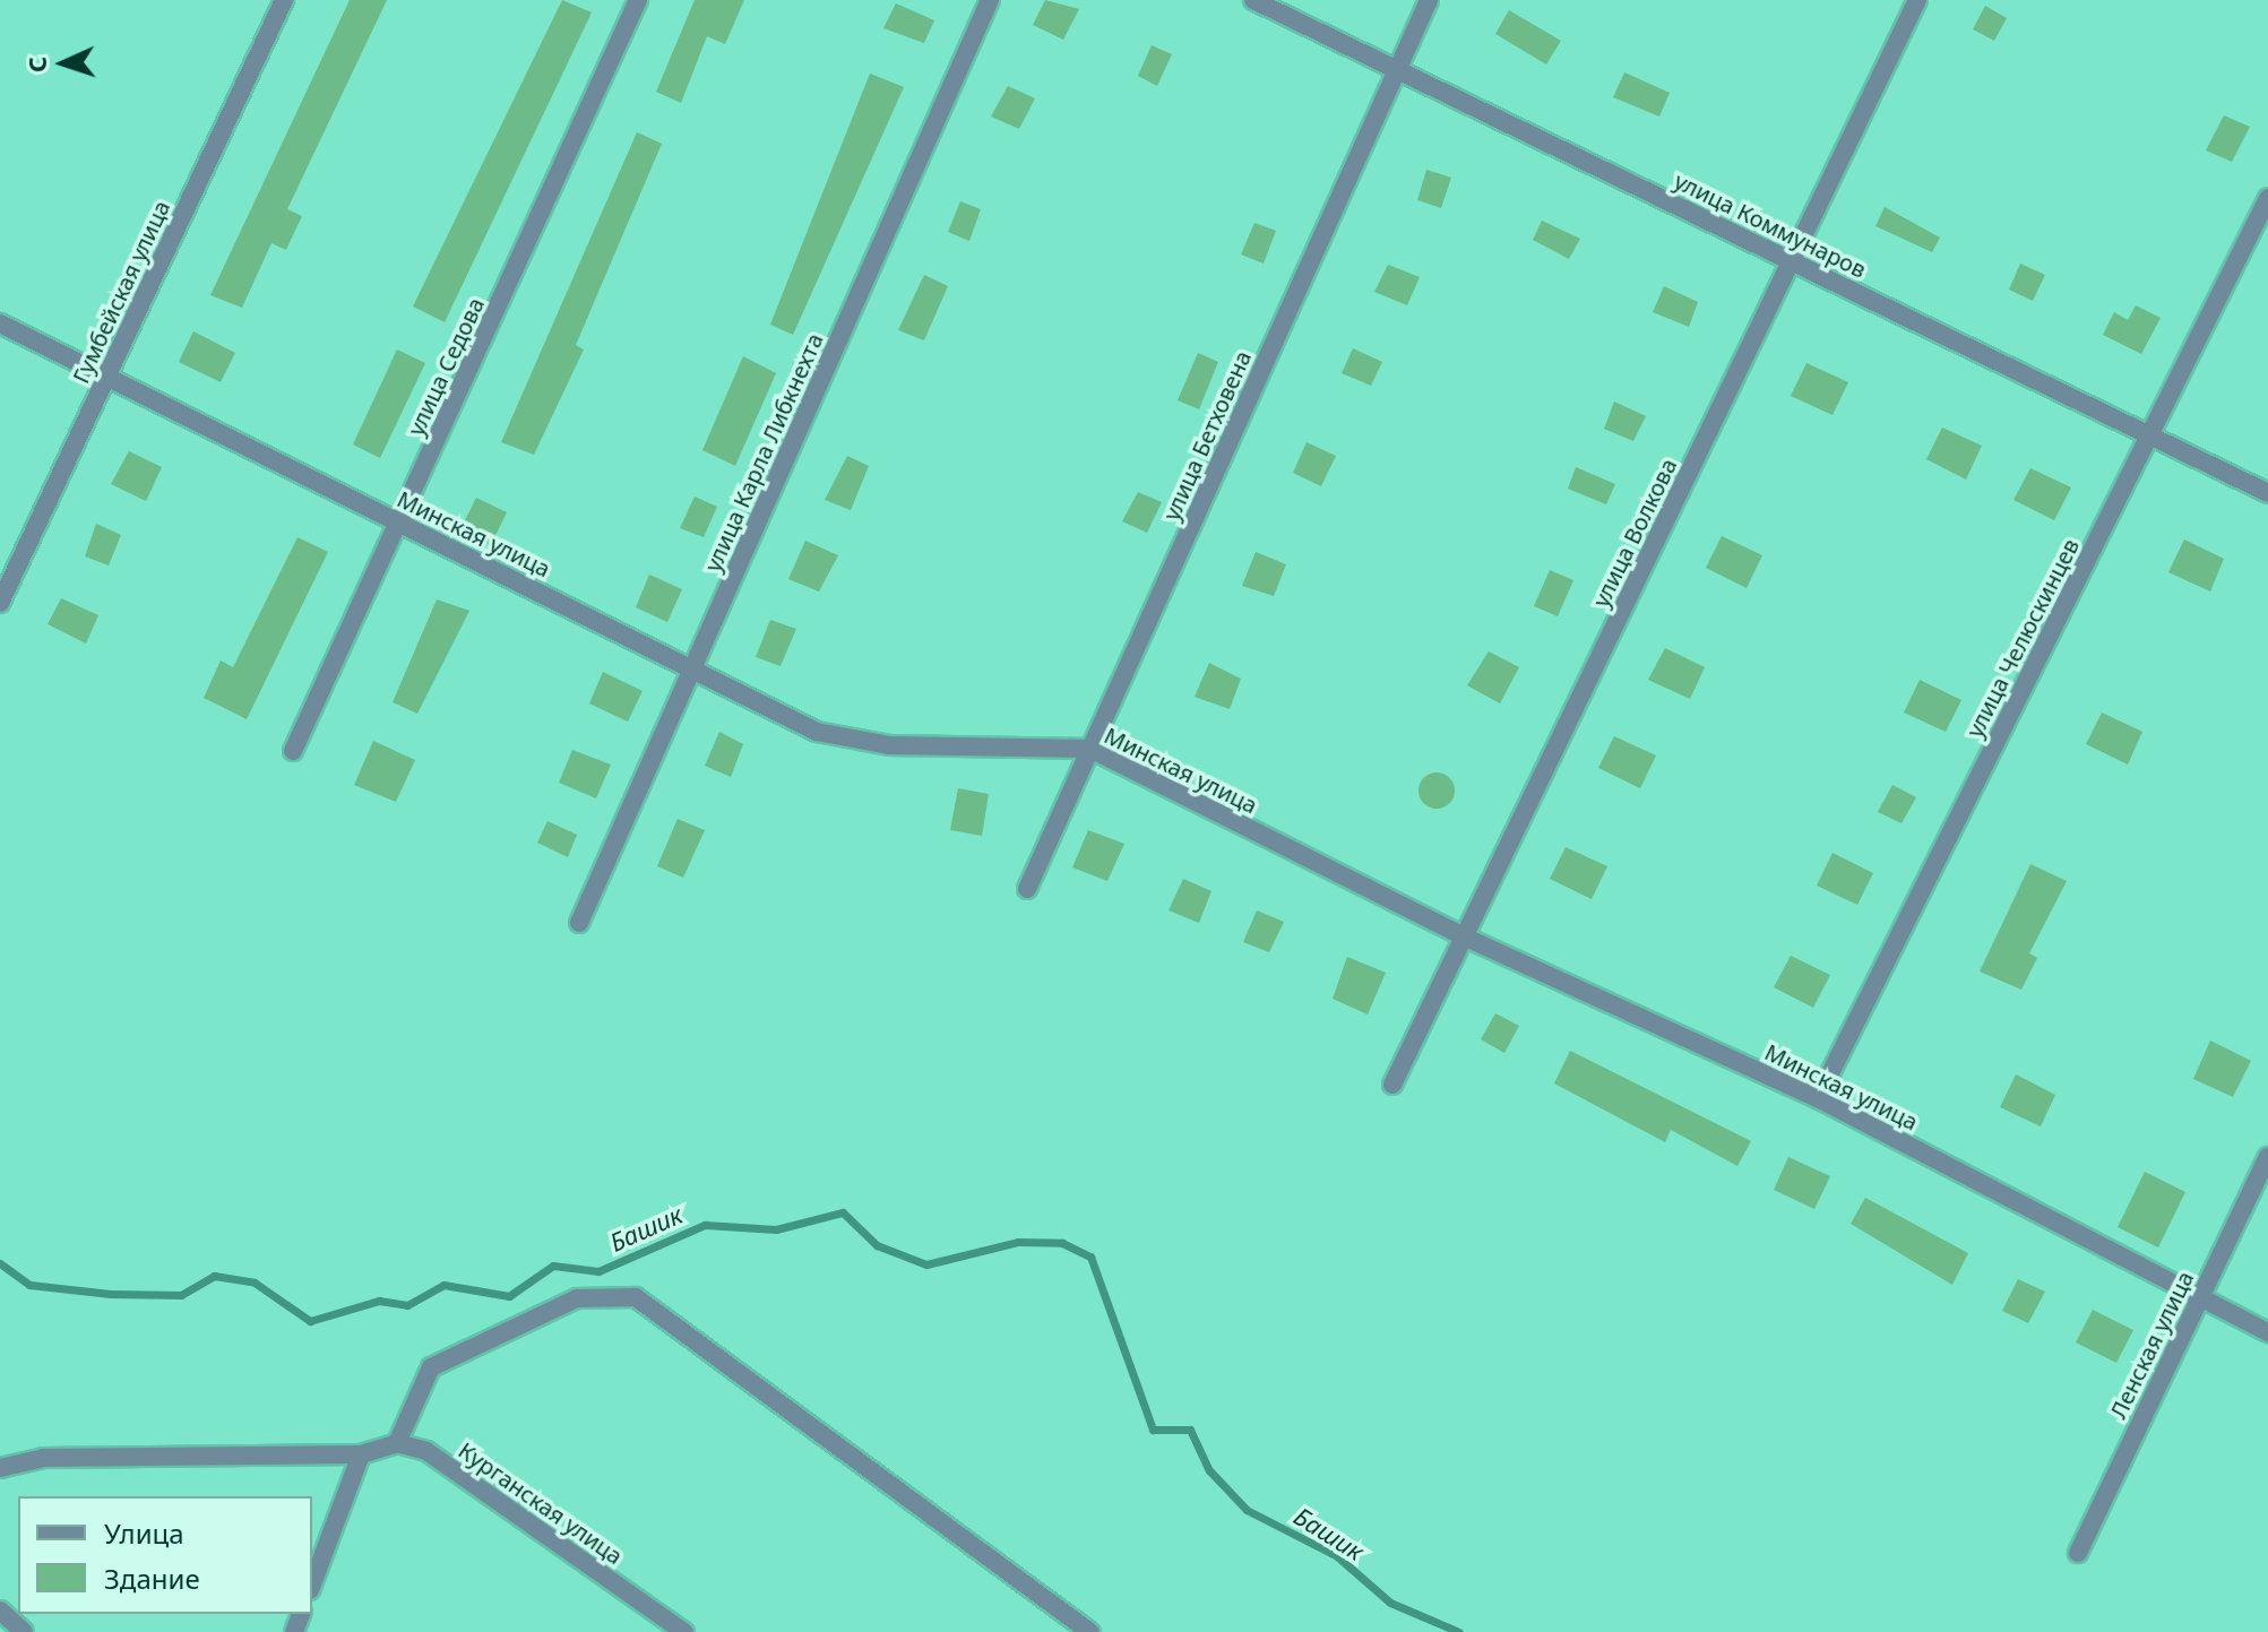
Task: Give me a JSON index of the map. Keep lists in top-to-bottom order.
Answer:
{
  "streets": {
    "street": [
      "улица Коммунаров",
      "Гумбейская улица",
      "улица Седова",
      "улица Бетховена",
      "улица Карла Либкнехта",
      "улица Волкова",
      "Минская улица",
      "улица Челюскинцев",
      "Ленская улица",
      "Курганская улица"
    ]
  },
  "crossings": [
    ["улица Коммунаров", "улица Бетховена"],
    ["улица Коммунаров", "улица Волкова"],
    ["улица Коммунаров", "улица Челюскинцев"],
    ["Гумбейская улица", "Минская улица"],
    ["улица Седова", "Минская улица"],
    ["улица Бетховена", "Минская улица"],
    ["улица Карла Либкнехта", "Минская улица"],
    ["улица Волкова", "Минская улица"],
    ["Минская улица", "улица Челюскинцев"],
    ["Минская улица", "Ленская улица"]
  ],
  "water": ["Башик"],
  "legend": ["Улица", "Здание"],
  "north": "left"
}
